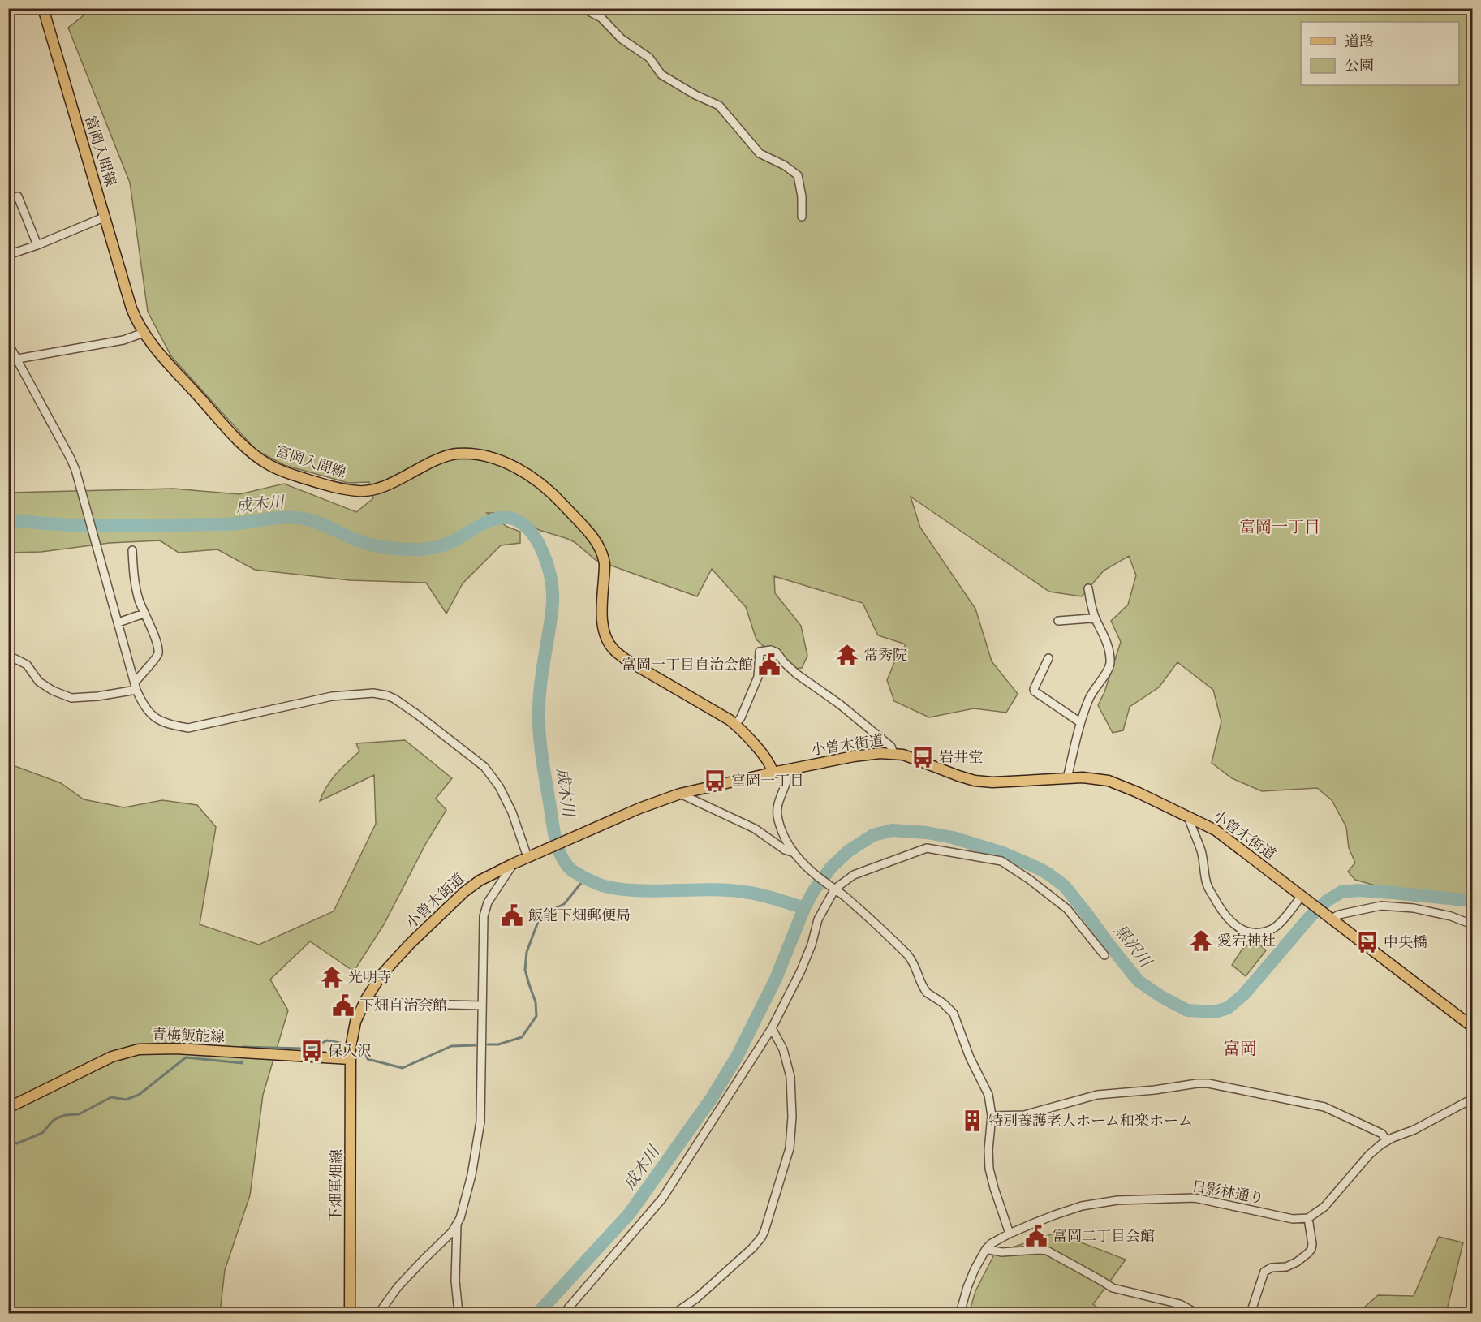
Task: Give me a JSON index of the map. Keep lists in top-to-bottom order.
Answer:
{
  "streets": {
    "main road": [
      "富岡入間線",
      "小曽木街道",
      "青梅飯能線",
      "下畑軍畑線"
    ],
    "street": ["日影林通り"]
  },
  "crossings": [
    ["富岡入間線", "小曽木街道"],
    ["小曽木街道", "青梅飯能線"],
    ["小曽木街道", "下畑軍畑線"],
    ["青梅飯能線", "下畑軍畑線"]
  ],
  "districts": ["富岡一丁目", "富岡"],
  "water": ["成木川", "黒沢川"],
  "places": {
    "temple": ["常秀院", "愛宕神社", "光明寺"],
    "public building": [
      "富岡一丁目自治会館",
      "飯能下畑郵便局",
      "下畑自治会館",
      "富岡二丁目会館"
    ],
    "bus stop": [
      "岩井堂",
      "富岡一丁目",
      "中央橋",
      "保入沢"
    ],
    "building": ["特別養護老人ホーム和楽ホーム"]
  },
  "legend": ["道路", "公園"]
}
